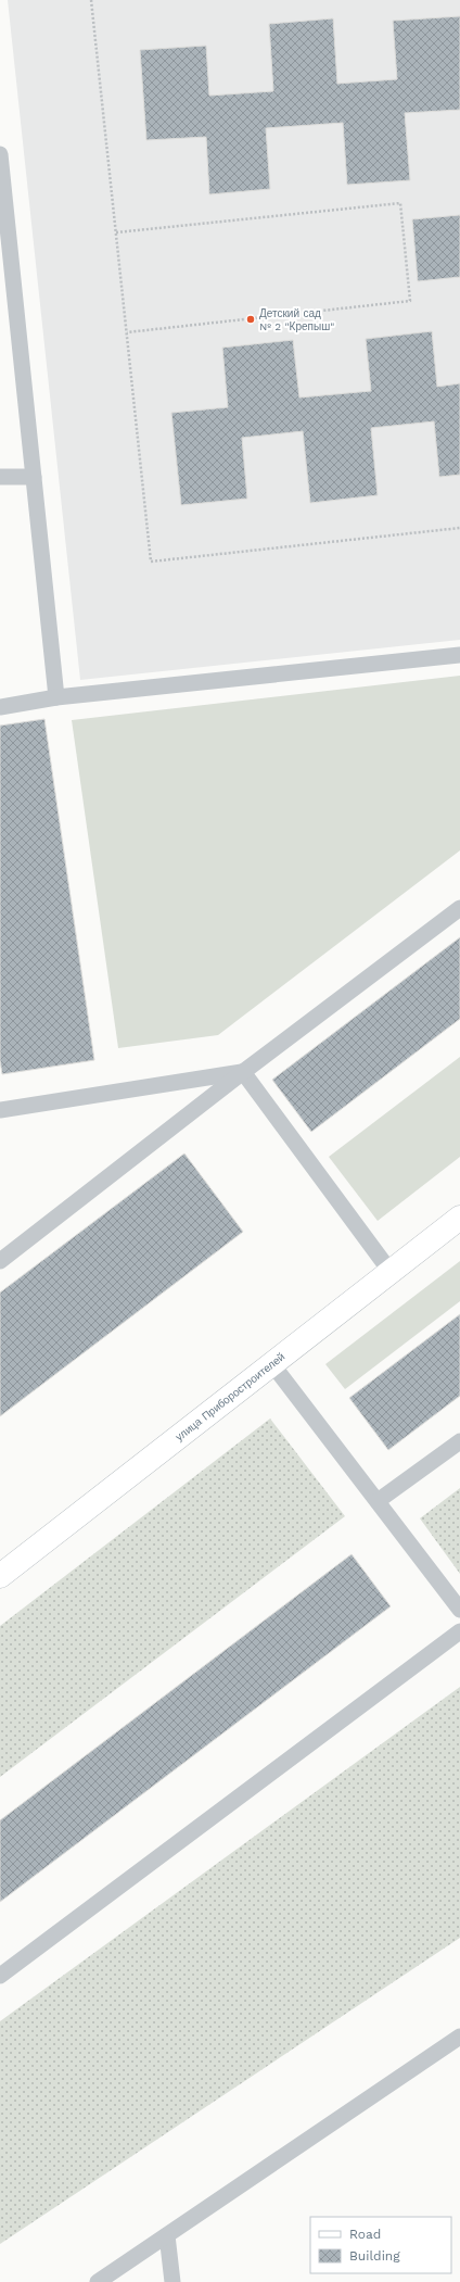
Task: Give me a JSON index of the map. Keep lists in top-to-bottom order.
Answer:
{
  "streets": {
    "street": ["улица Приборостроителей"]
  },
  "places": ["Детский сад № 2 \"Крепыш\""],
  "legend": ["Road", "Building"]
}
